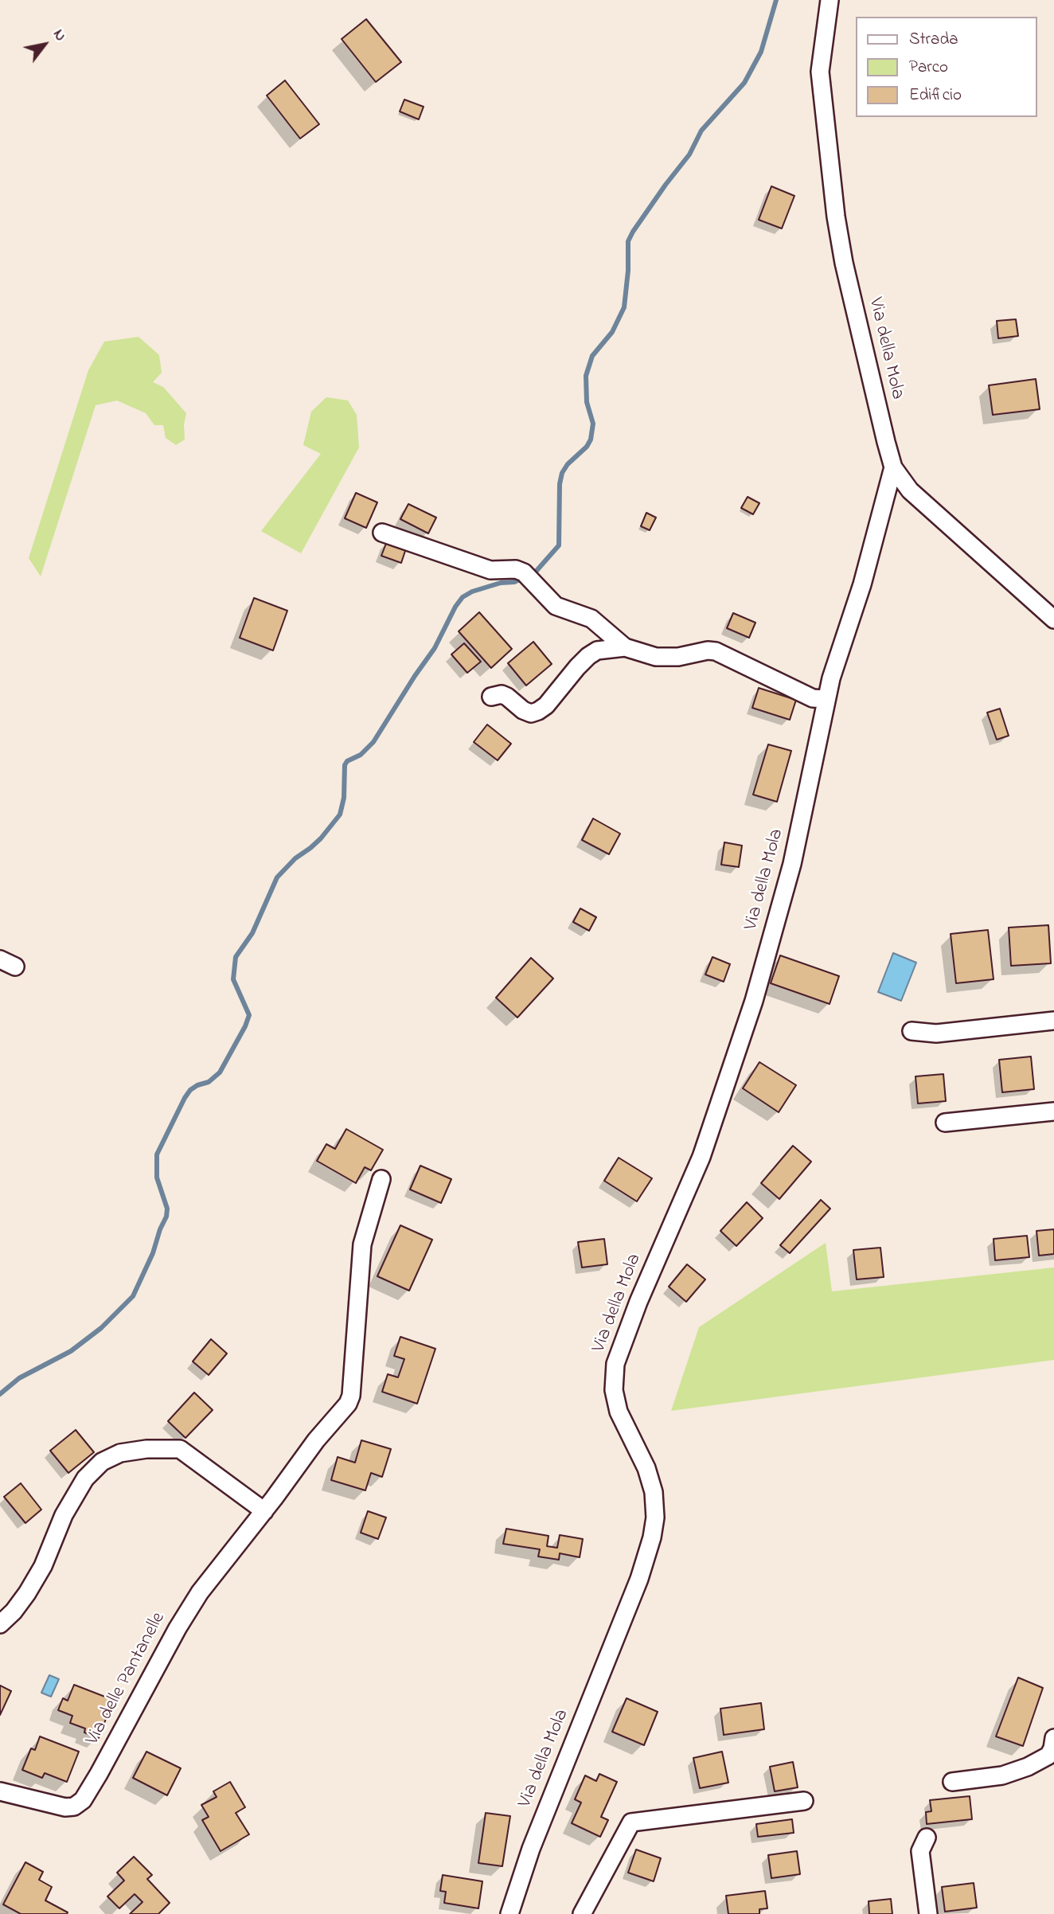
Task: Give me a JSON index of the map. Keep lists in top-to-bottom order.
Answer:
{
  "streets": {
    "street": ["Via della Mola", "Via delle Pantanelle"]
  },
  "legend": ["Strada", "Parco", "Edificio"],
  "north": "top right"
}
